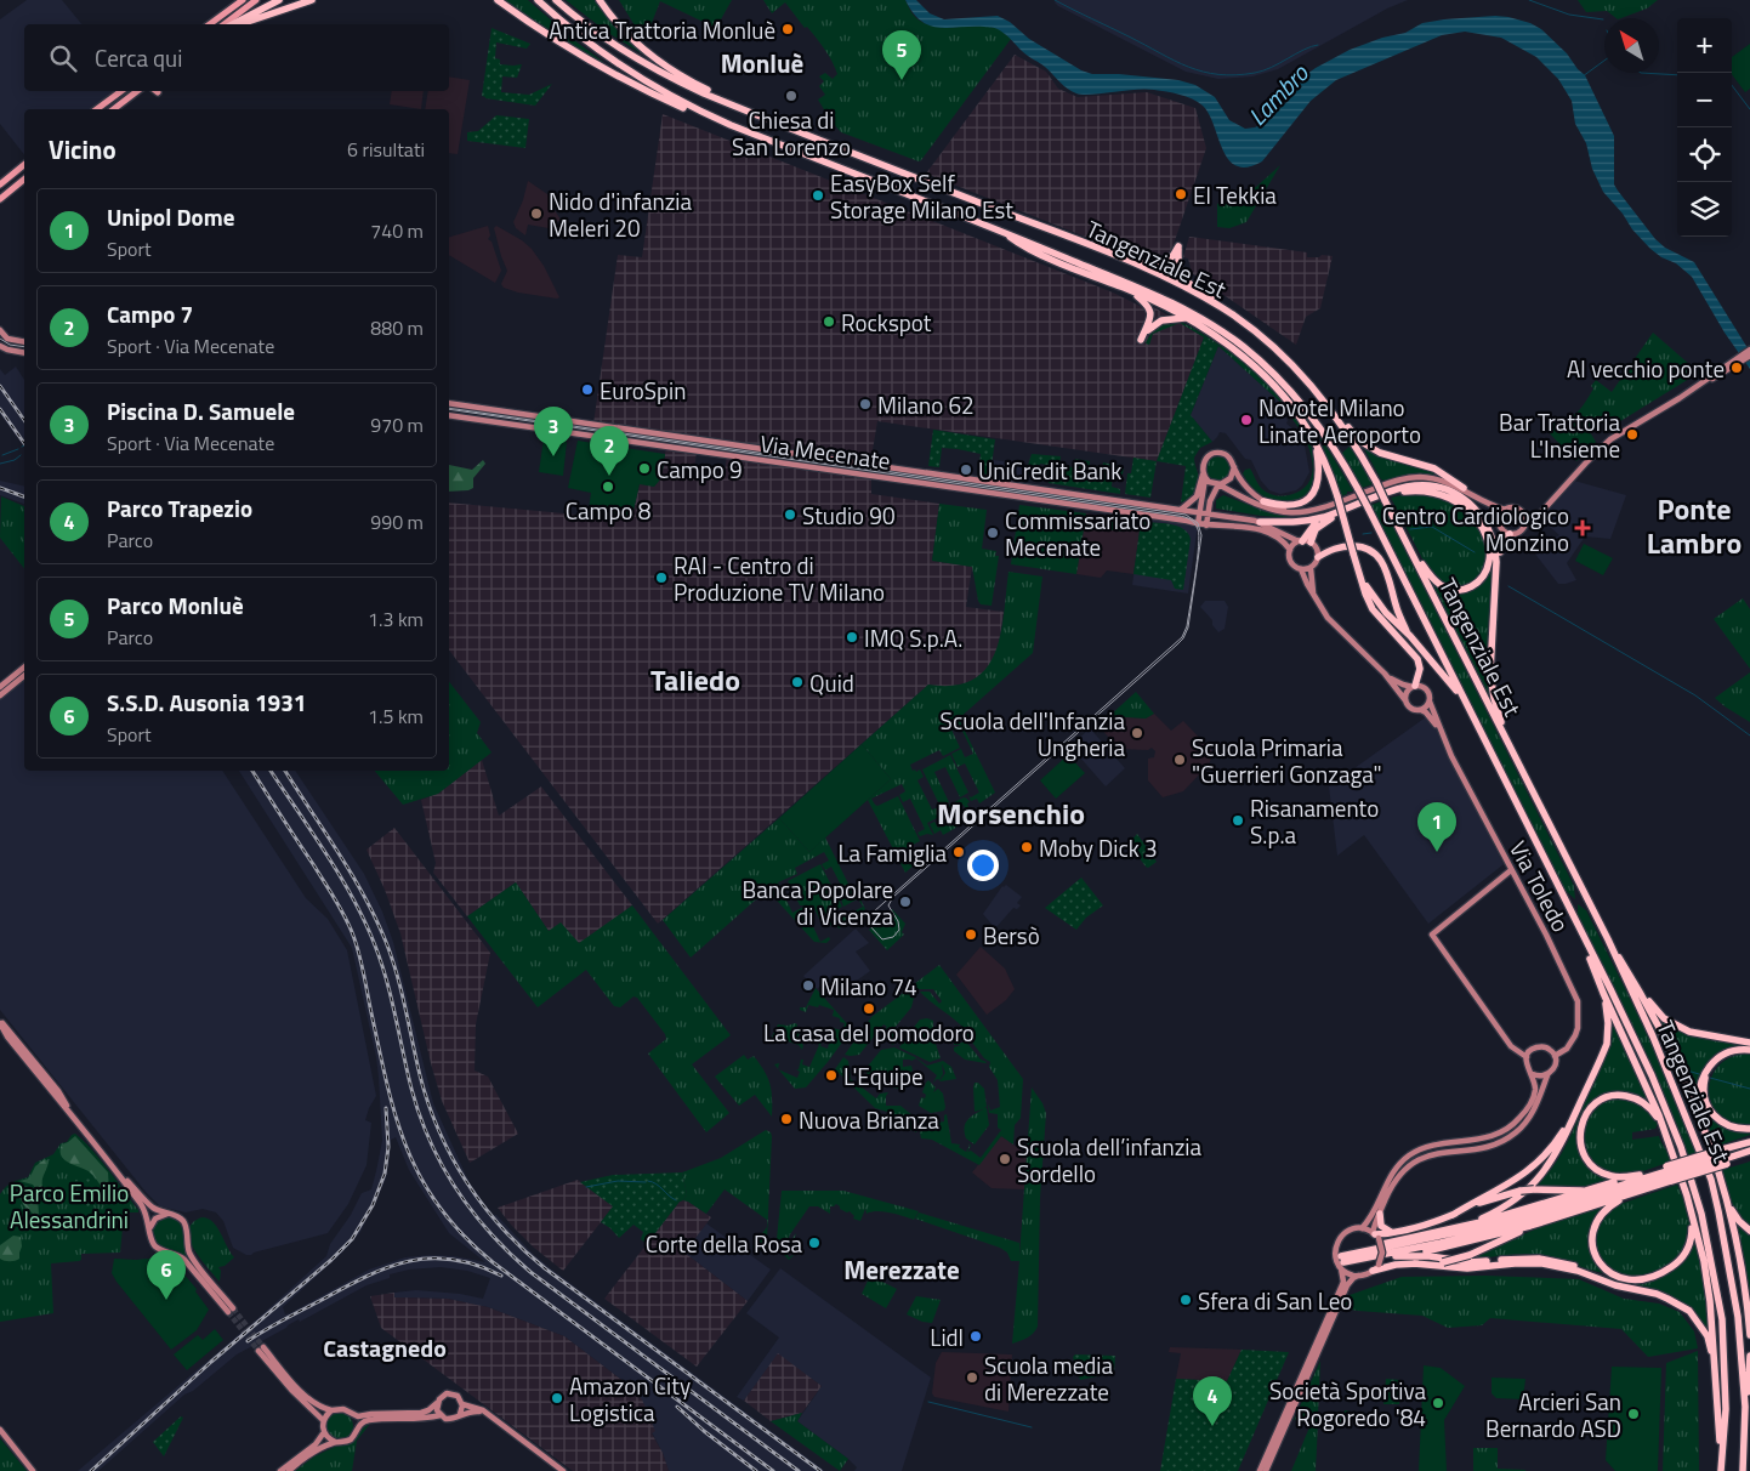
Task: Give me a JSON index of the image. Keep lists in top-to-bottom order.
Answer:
{
  "streets": {
    "highway": ["Tangenziale Est"],
    "street": ["Via Mecenate", "Via Toledo"]
  },
  "districts": [
    "Monluè",
    "Ponte Lambro",
    "Taliedo",
    "Morsenchio",
    "Merezzate",
    "Castagnedo"
  ],
  "water": ["Lambro"],
  "parks": ["Parco Emilio Alessandrini"],
  "places": {
    "other": [
      "Antica Trattoria Monluè",
      "Chiesa di San Lorenzo",
      "El Tekkia",
      "EasyBox Self Storage Milano Est",
      "Nido d'infanzia Meleri 20",
      "Rockspot",
      "Al vecchio ponte",
      "EuroSpin",
      "Milano 62",
      "Novotel Milano Linate Aeroporto",
      "Bar Trattoria L'Insieme",
      "Campo 9",
      "UniCredit Bank",
      "Campo 8",
      "Studio 90",
      "Commissariato Mecenate",
      "RAI - Centro di Produzione TV Milano",
      "IMQ S.p.A.",
      "Quid",
      "Scuola dell'Infanzia Ungheria",
      "Scuola Primaria \"Guerrieri Gonzaga\"",
      "Risanamento S.p.a",
      "Moby Dick 3",
      "La Famiglia",
      "Banca Popolare di Vicenza",
      "Bersò",
      "Milano 74",
      "La casa del pomodoro",
      "L'Equipe",
      "Nuova Brianza",
      "Scuola dell’infanzia Sordello",
      "Corte della Rosa",
      "Sfera di San Leo",
      "Lidl",
      "Scuola media di Merezzate",
      "Amazon City Logistica",
      "Società Sportiva Rogoredo '84",
      "Arcieri San Bernardo ASD"
    ],
    "health": ["Centro Cardiologico Monzino"]
  },
  "north": "top left",
  "page": {
    "map_buttons": ["+", "−"],
    "search": "Cerca qui",
    "pins": [
      "5",
      "3",
      "2",
      "1",
      "6",
      "4"
    ],
    "heading": ["Vicino", "6 risultati"],
    "list": [
      {
        "mark": "1",
        "name": "Unipol Dome",
        "note": "Sport",
        "value": "740 m"
      },
      {
        "mark": "2",
        "name": "Campo 7",
        "note": "Sport · Via Mecenate",
        "value": "880 m"
      },
      {
        "mark": "3",
        "name": "Piscina D. Samuele",
        "note": "Sport · Via Mecenate",
        "value": "970 m"
      },
      {
        "mark": "4",
        "name": "Parco Trapezio",
        "note": "Parco",
        "value": "990 m"
      },
      {
        "mark": "5",
        "name": "Parco Monluè",
        "note": "Parco",
        "value": "1.3 km"
      },
      {
        "mark": "6",
        "name": "S.S.D. Ausonia 1931",
        "note": "Sport",
        "value": "1.5 km"
      }
    ]
  }
}
